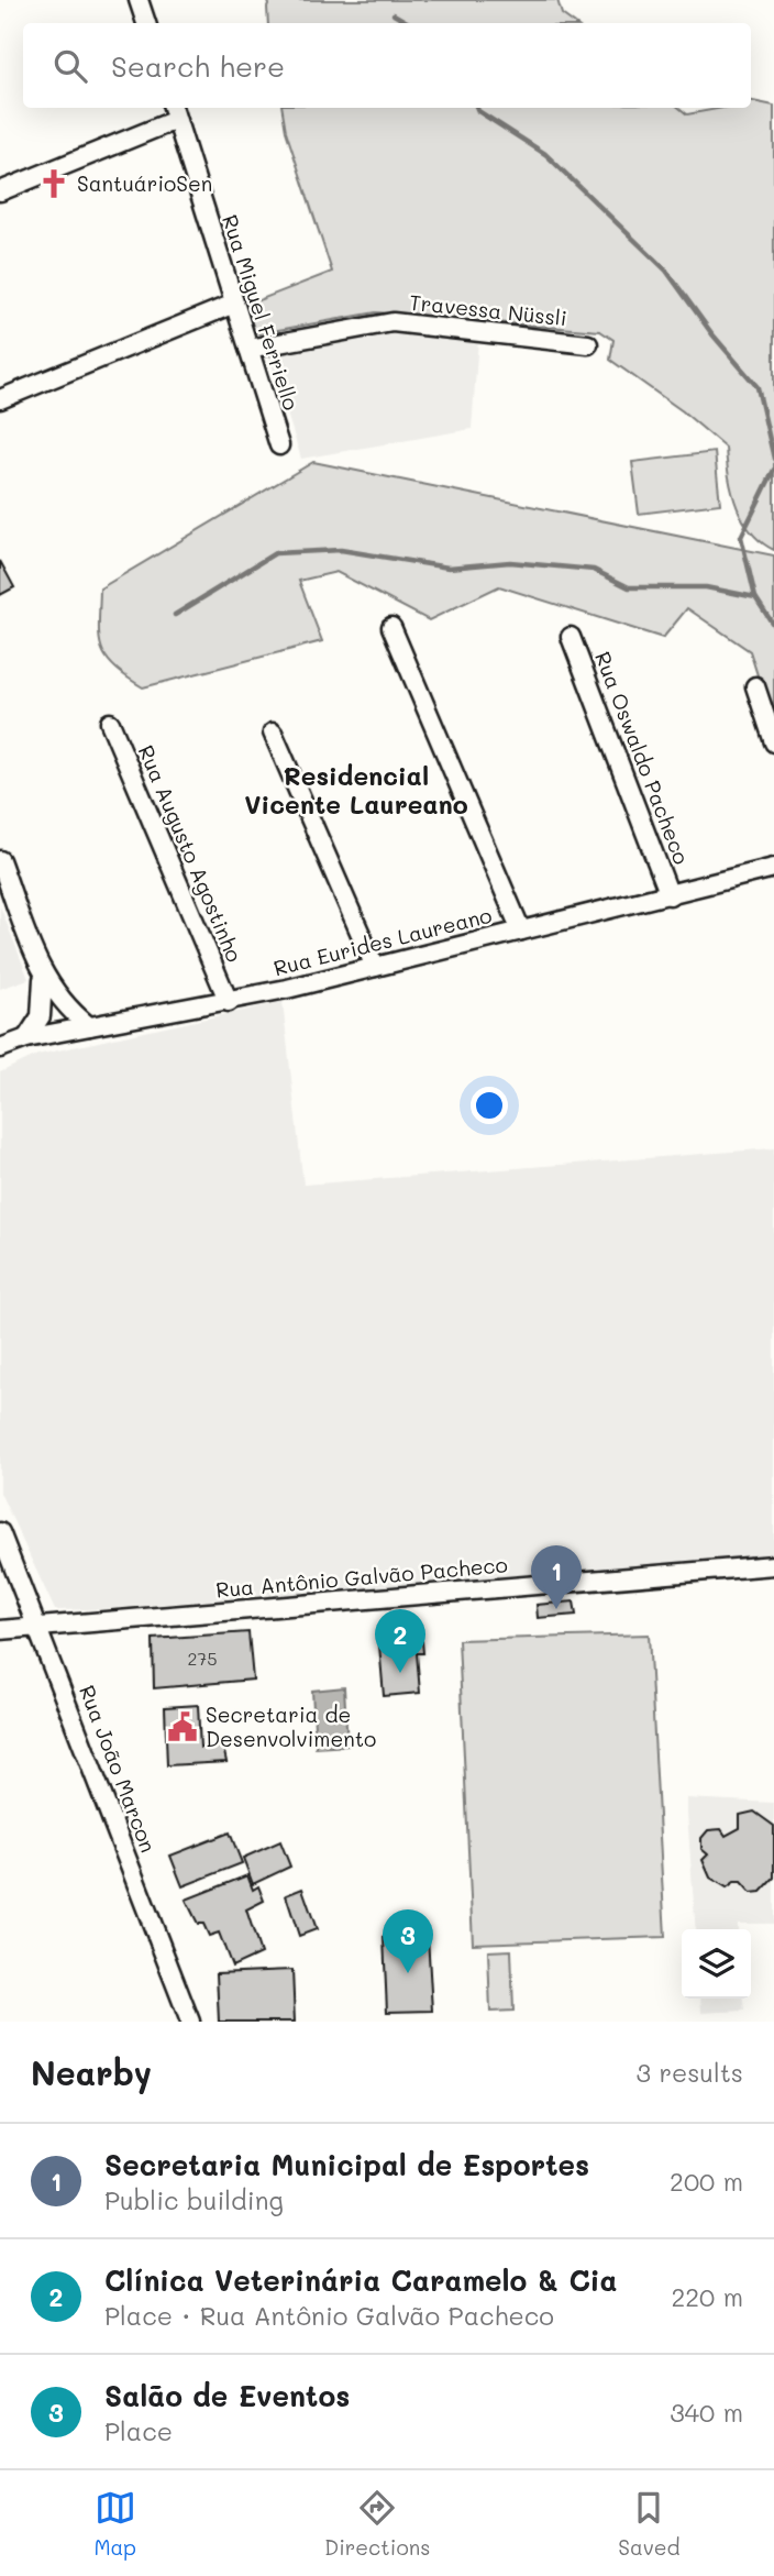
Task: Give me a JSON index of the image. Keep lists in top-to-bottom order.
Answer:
{
  "streets": {
    "street": [
      "Travessa Nüssli",
      "Rua Miguel Ferriello",
      "Rua Oswaldo Pacheco",
      "Rua Augusto Agostinho",
      "Rua Eurides Laureano",
      "Rua Antônio Galvão Pacheco",
      "Rua João Marcon"
    ]
  },
  "crossings": [
    ["Travessa Nüssli", "Rua Miguel Ferriello"],
    ["Rua Oswaldo Pacheco", "Rua Eurides Laureano"],
    ["Rua Augusto Agostinho", "Rua Eurides Laureano"],
    ["Rua Antônio Galvão Pacheco", "Rua João Marcon"]
  ],
  "districts": ["Residencial Vicente Laureano"],
  "places": {
    "church": ["SantuárioSen"],
    "public building": ["Secretaria de Desenvolvimento"]
  },
  "house_numbers": ["275"],
  "page": {
    "search": "Search here",
    "pins": ["1", "2", "3"],
    "heading": ["Nearby", "3 results"],
    "list": [
      {
        "mark": "1",
        "name": "Secretaria Municipal de Esportes",
        "note": "Public building",
        "value": "200 m"
      },
      {
        "mark": "2",
        "name": "Clínica Veterinária Caramelo & Cia",
        "note": "Place · Rua Antônio Galvão Pacheco",
        "value": "220 m"
      },
      {
        "mark": "3",
        "name": "Salão de Eventos",
        "note": "Place",
        "value": "340 m"
      }
    ],
    "nav": ["Map", "Directions", "Saved"]
  }
}
